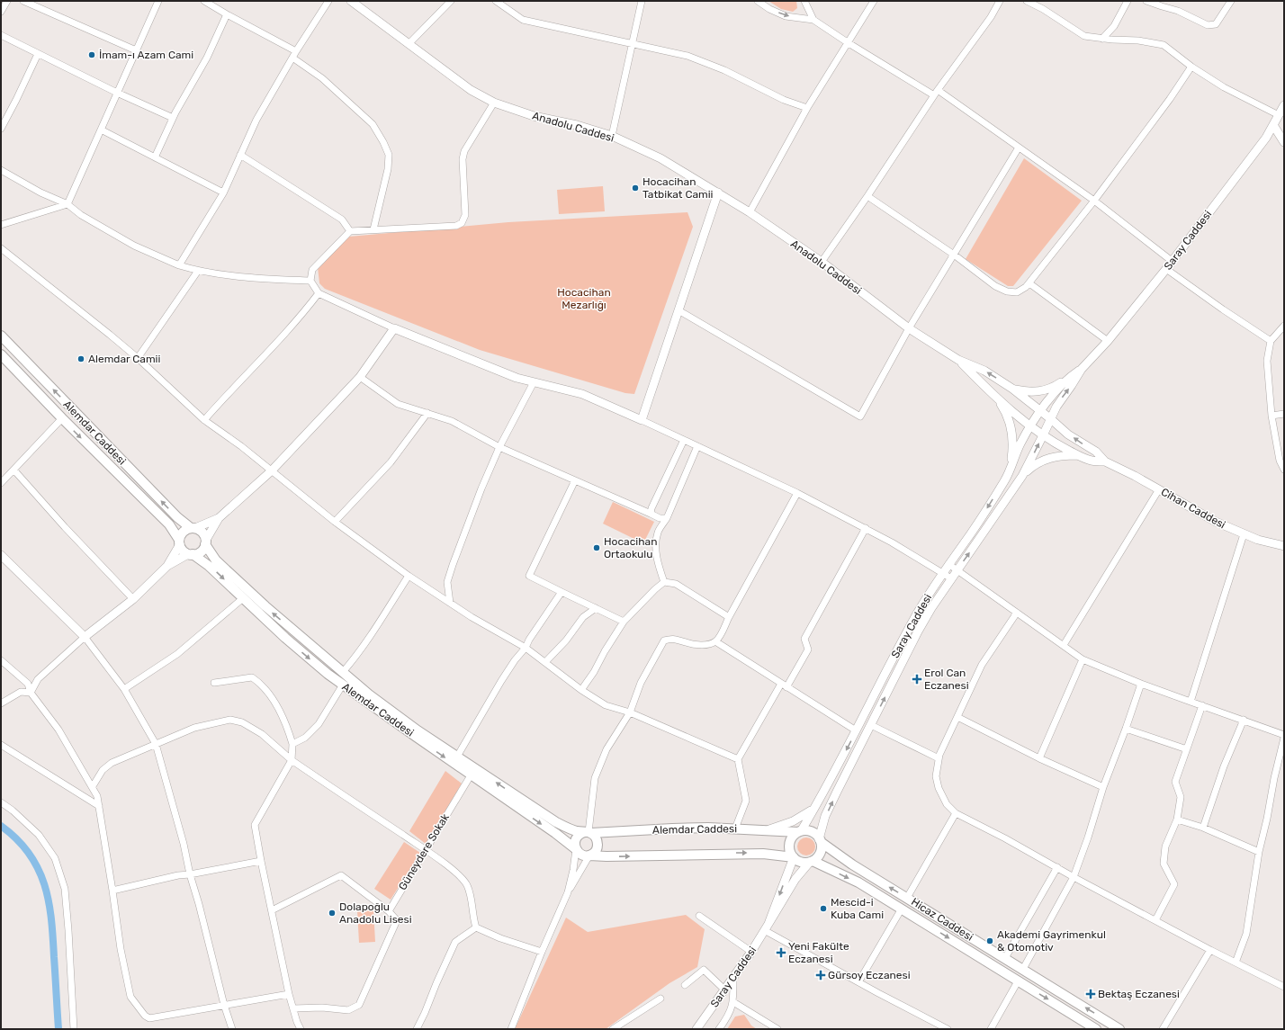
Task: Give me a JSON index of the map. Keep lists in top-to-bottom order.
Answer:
{
  "streets": {
    "main road": ["Alemdar Caddesi", "Hicaz Caddesi"],
    "street": [
      "Anadolu Caddesi",
      "Saray Caddesi",
      "Cihan Caddesi",
      "Güneydere Sokak"
    ]
  },
  "crossings": [
    ["Anadolu Caddesi", "Saray Caddesi"],
    ["Anadolu Caddesi", "Cihan Caddesi"],
    ["Saray Caddesi", "Alemdar Caddesi"],
    ["Saray Caddesi", "Cihan Caddesi"],
    ["Saray Caddesi", "Hicaz Caddesi"],
    ["Alemdar Caddesi", "Güneydere Sokak"],
    ["Alemdar Caddesi", "Hicaz Caddesi"]
  ],
  "parks": ["Hocacihan Mezarlığı"],
  "places": {
    "other": [
      "İmam-ı Azam Cami",
      "Hocacihan Tatbikat Camii",
      "Alemdar Camii",
      "Hocacihan Ortaokulu",
      "Mescid-i Kuba Cami",
      "Dolapoğlu Anadolu Lisesi",
      "Akademi Gayrimenkul & Otomotiv"
    ],
    "health": [
      "Erol Can Eczanesi",
      "Yeni Fakülte Eczanesi",
      "Gürsoy Eczanesi",
      "Bektaş Eczanesi"
    ]
  }
}
